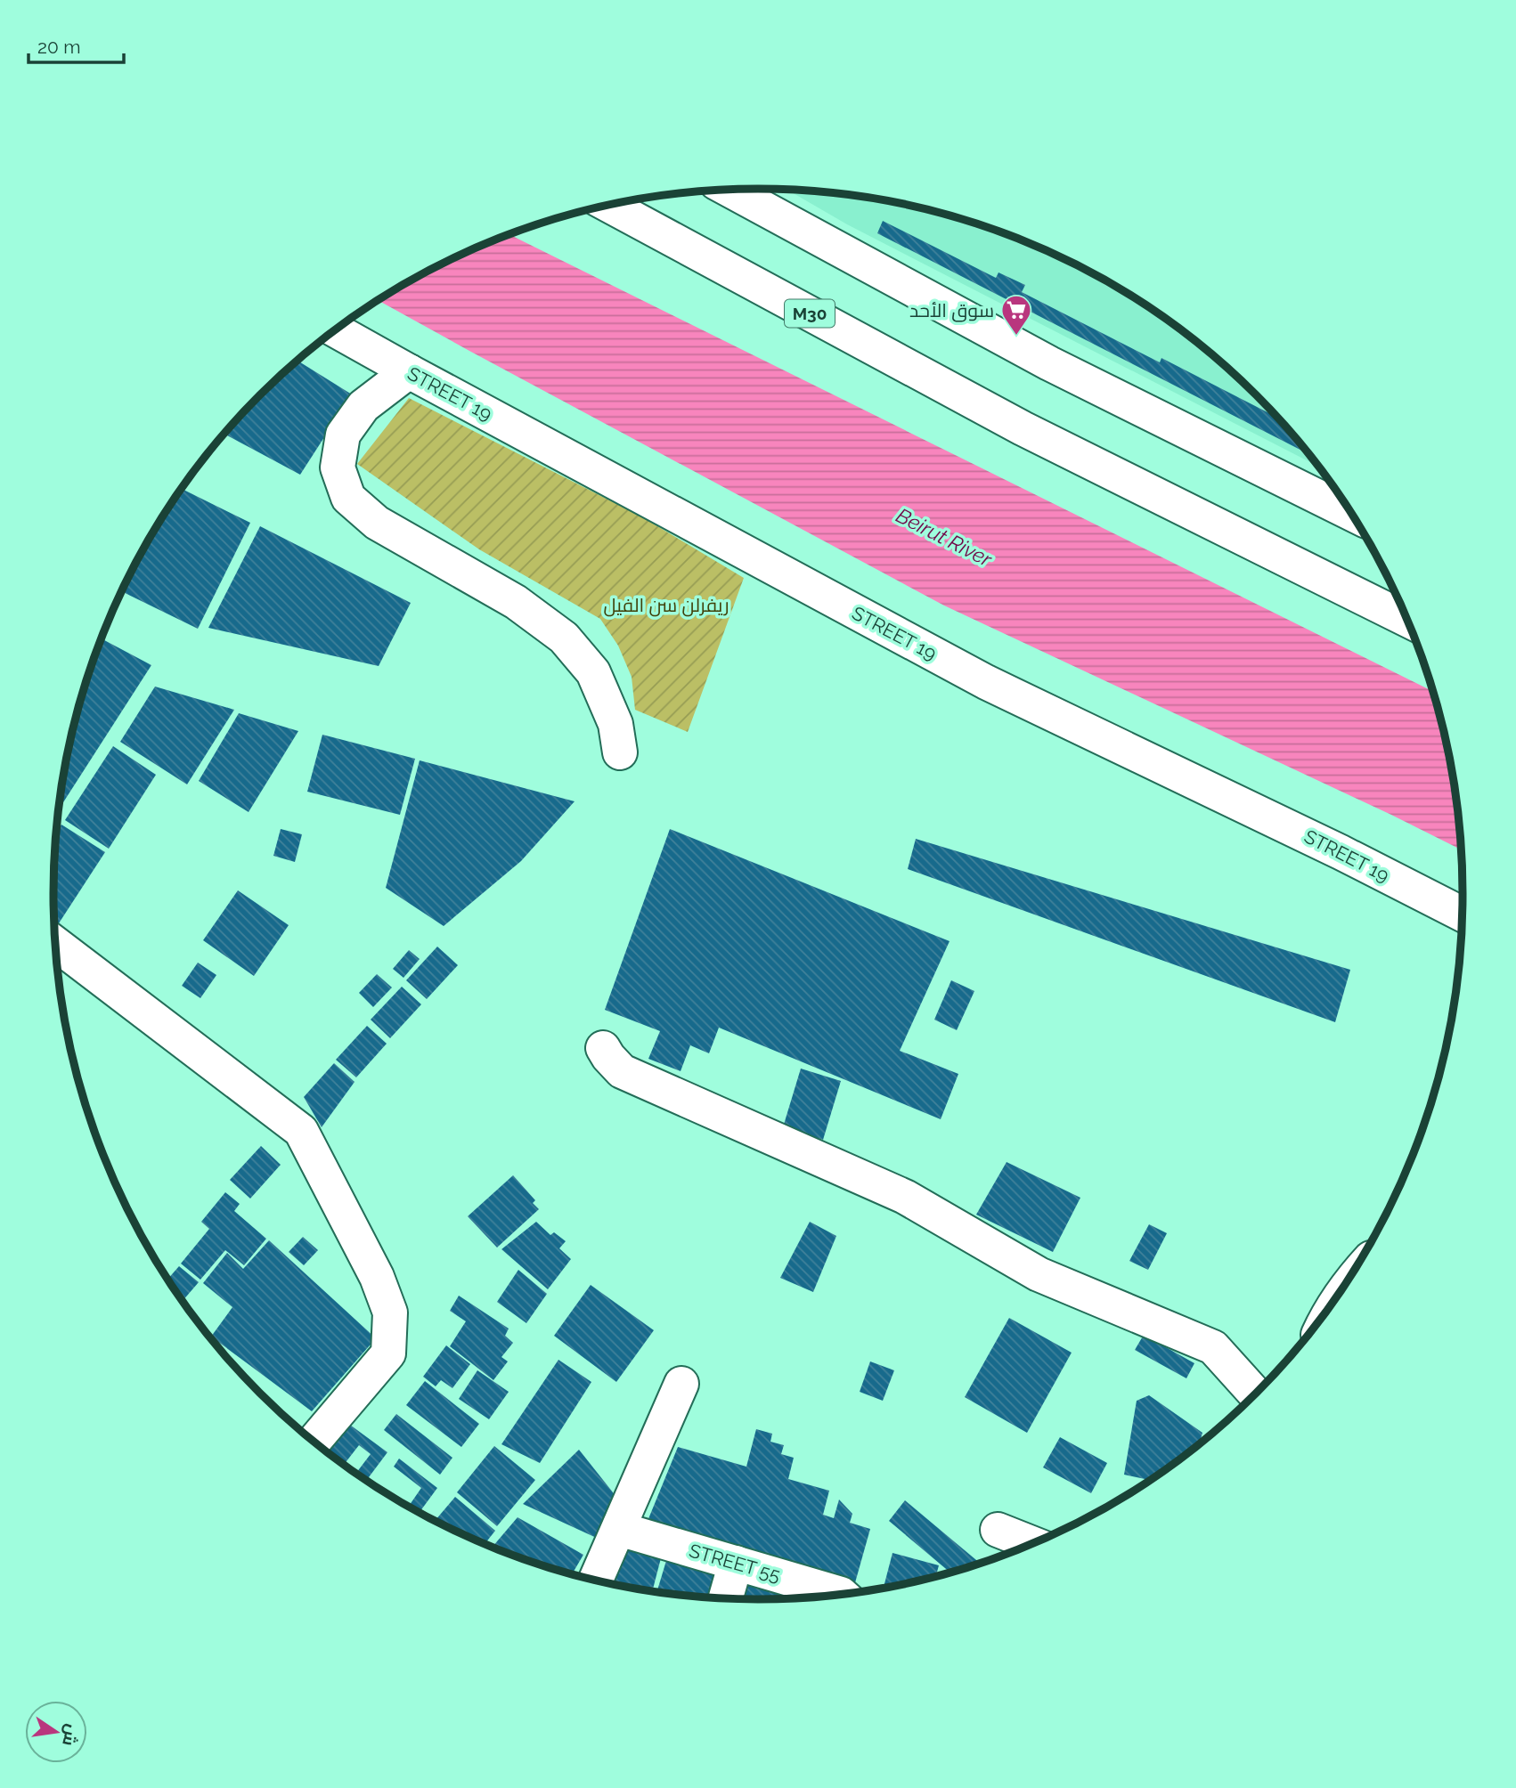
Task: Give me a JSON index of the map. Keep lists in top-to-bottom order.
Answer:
{
  "streets": {
    "main road": ["M30", "STREET 19", "STREET 55"]
  },
  "water": ["Beirut River"],
  "parks": ["ريفرلن سن الفيل"],
  "places": {
    "supermarket": ["سوق الأحد"]
  },
  "scale_bar": "20 m",
  "north": "right"
}
